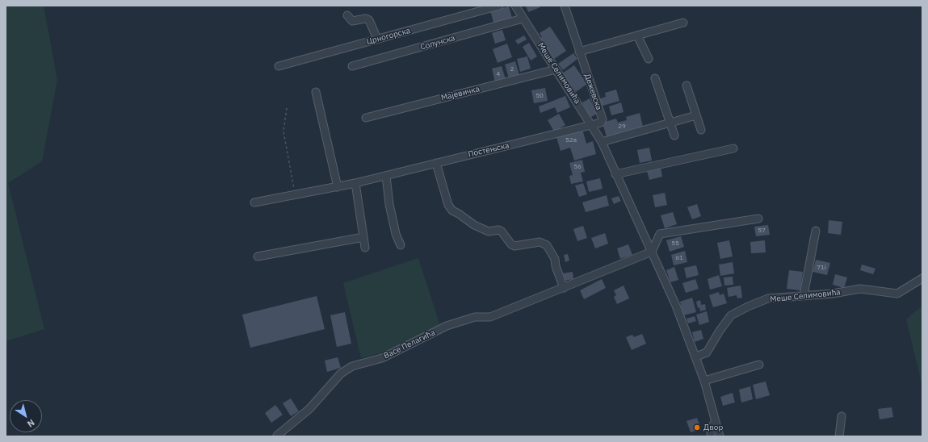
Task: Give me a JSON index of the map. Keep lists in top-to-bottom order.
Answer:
{
  "streets": {
    "street": [
      "Црногорска",
      "Солунска",
      "Меше Селимовића",
      "Дежевска",
      "Мајевичка",
      "Постењска",
      "Васе Пелагића"
    ]
  },
  "crossings": [
    ["Солунска", "Меше Селимовића"],
    ["Меше Селимовића", "Дежевска"],
    ["Меше Селимовића", "Мајевичка"],
    ["Меше Селимовића", "Постењска"],
    ["Меше Селимовића", "Васе Пелагића"],
    ["Дежевска", "Постењска"]
  ],
  "places": ["Двор"],
  "house_numbers": [
    "2",
    "4",
    "50",
    "29",
    "52a",
    "56",
    "57",
    "55",
    "61",
    "71i"
  ],
  "north": "bottom right"
}
